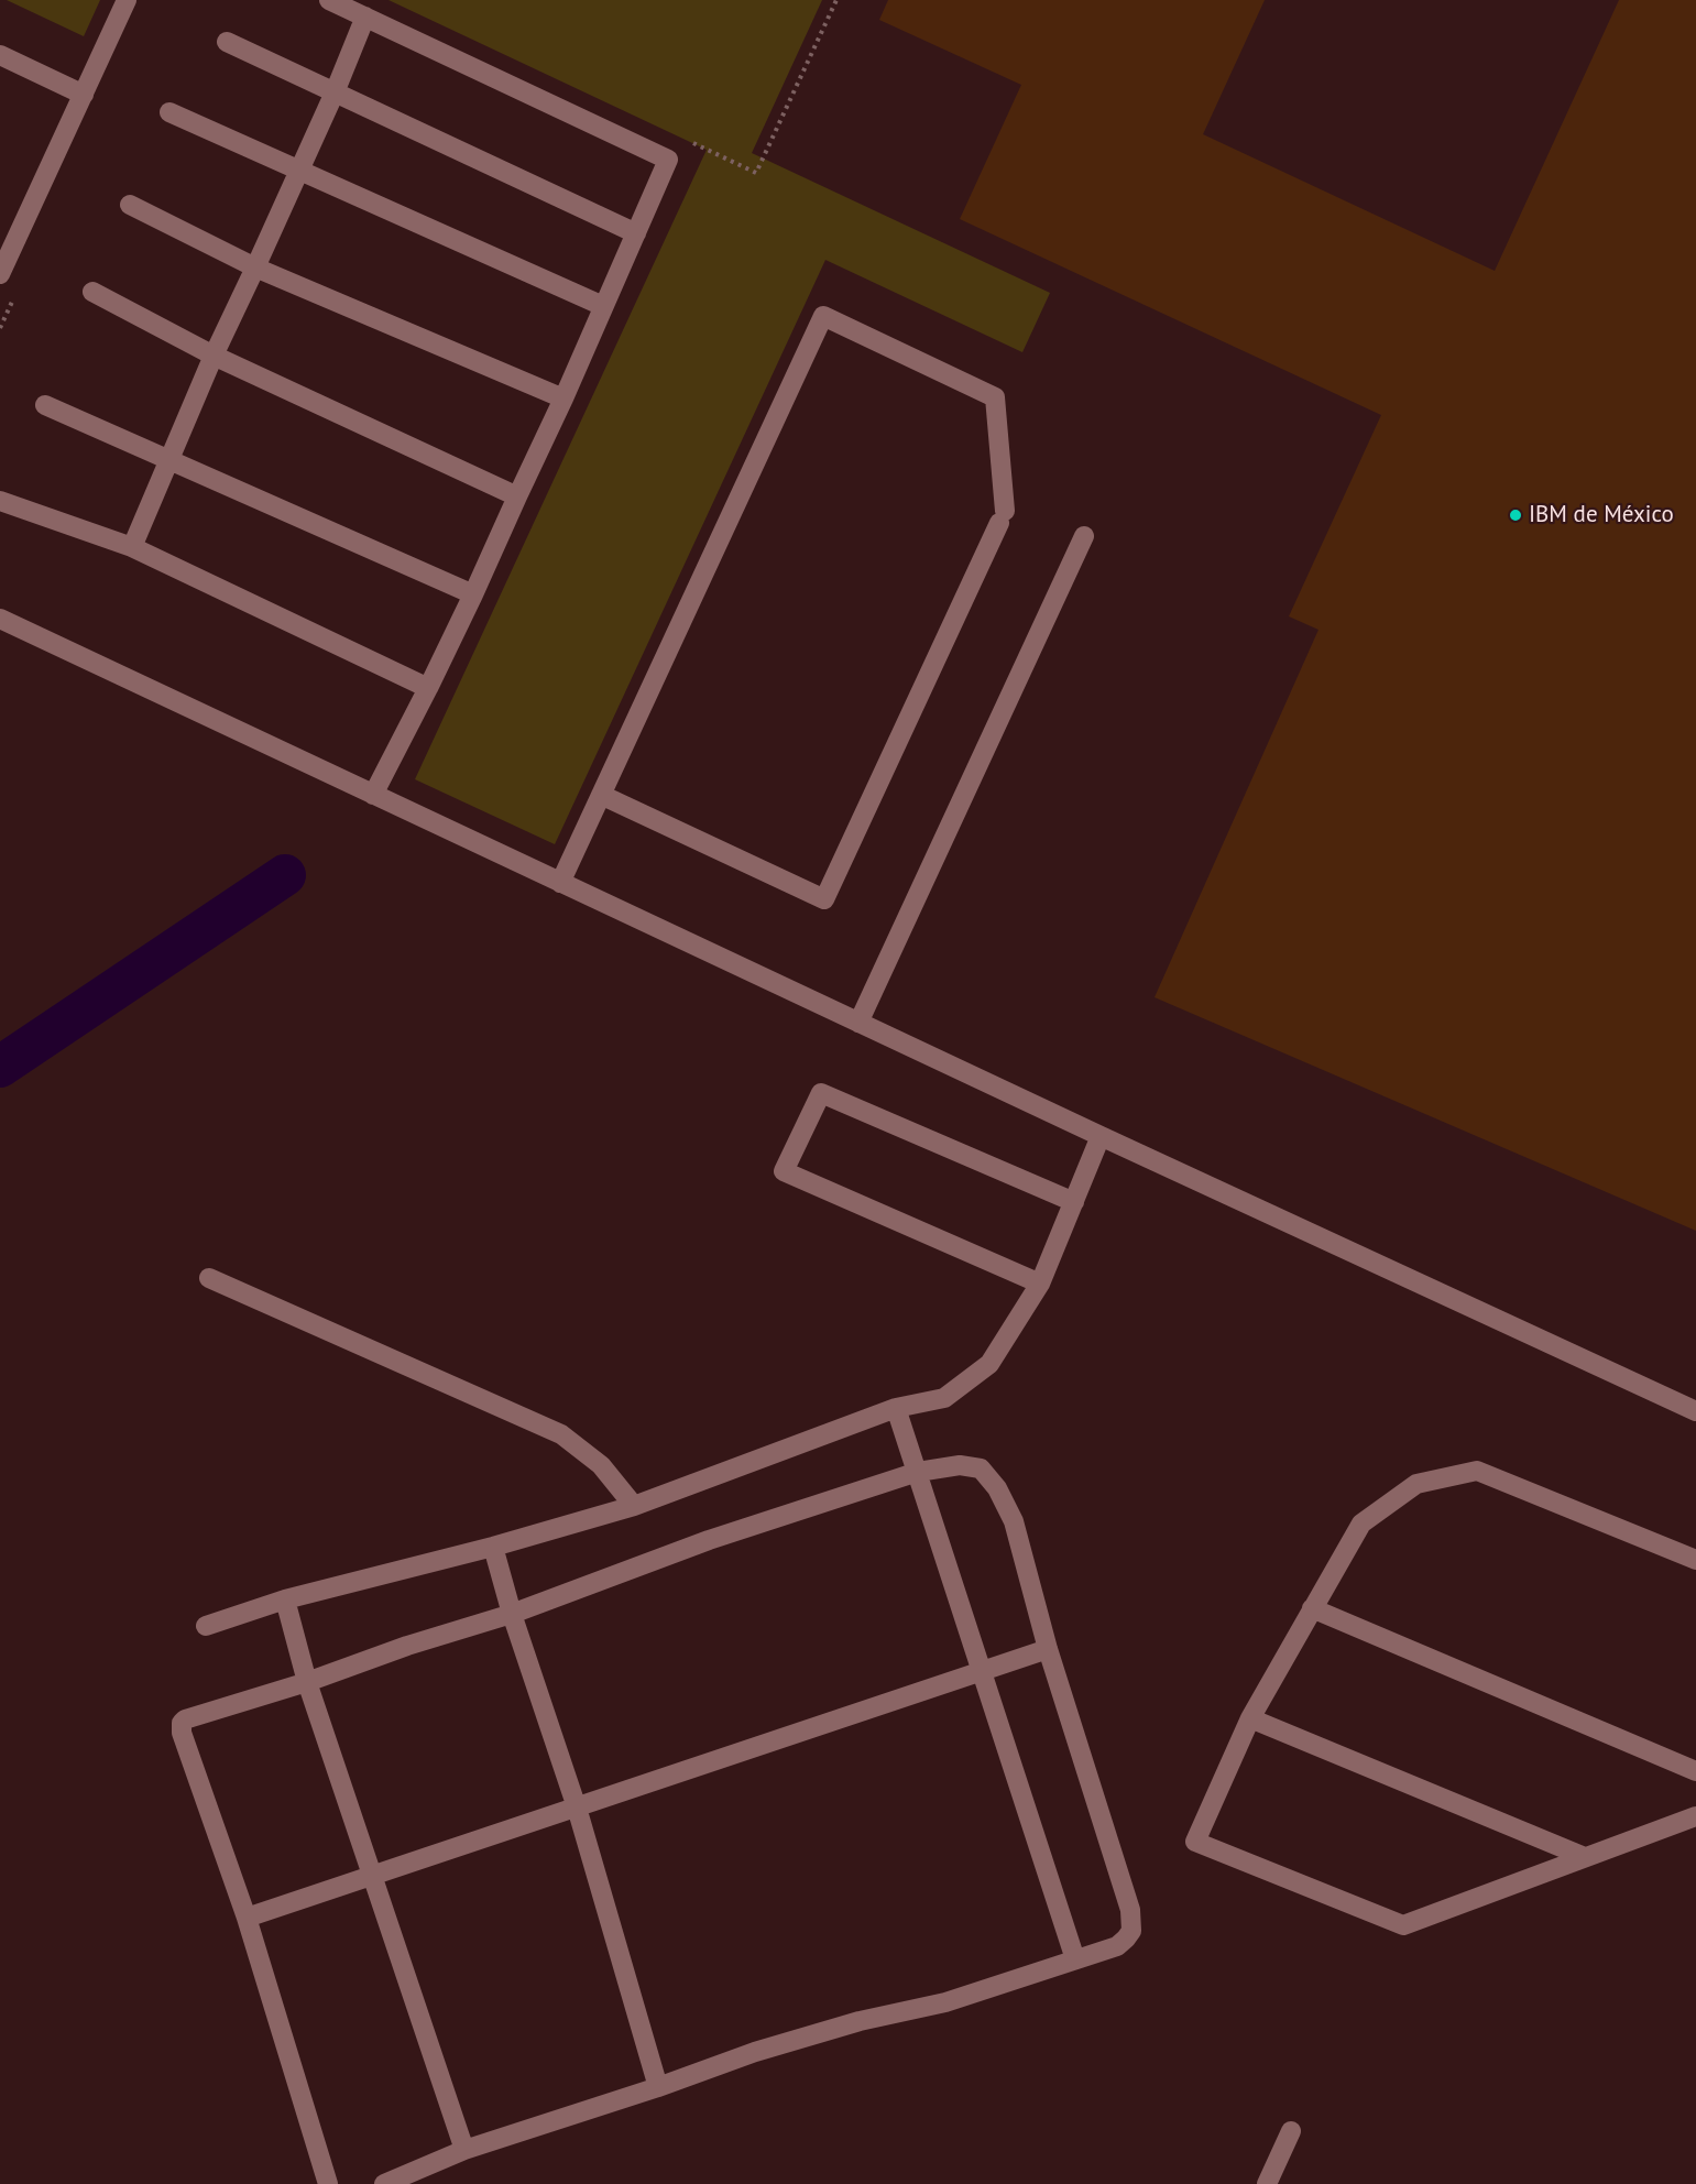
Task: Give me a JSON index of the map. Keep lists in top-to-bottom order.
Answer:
{
  "places": ["IBM de México"]
}
